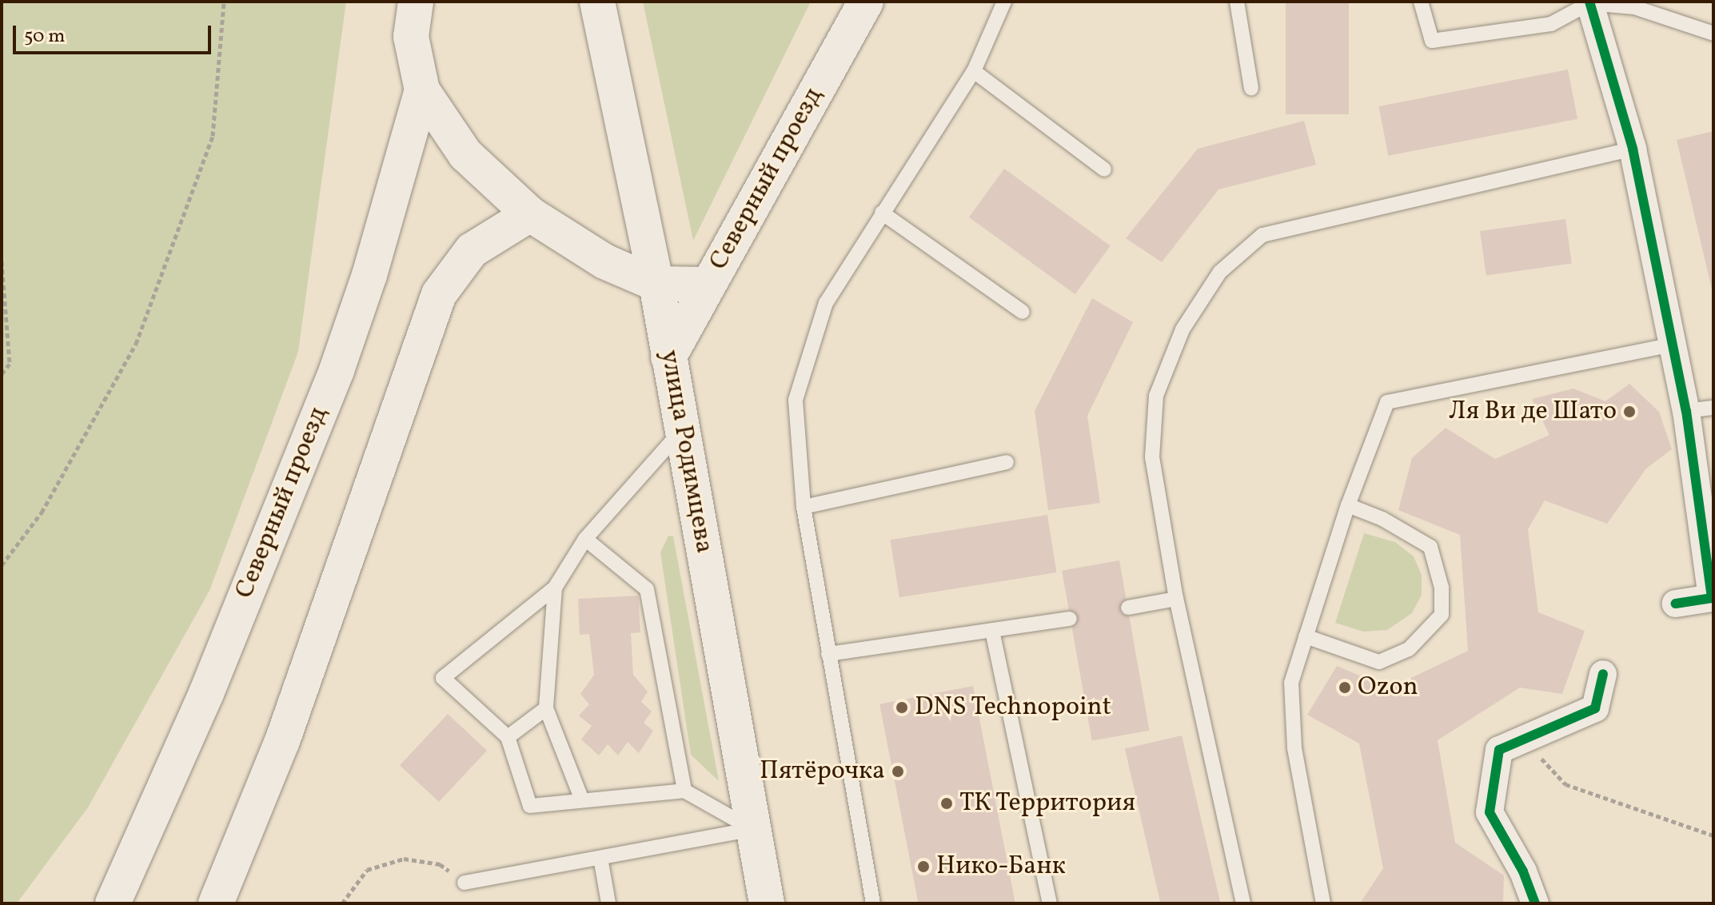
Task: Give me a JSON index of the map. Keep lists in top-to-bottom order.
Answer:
{
  "streets": {
    "main road": ["Северный проезд", "улица Родимцева"]
  },
  "crossings": [
    ["Северный проезд", "улица Родимцева"]
  ],
  "places": [
    "Ля Ви де Шато",
    "Ozon",
    "DNS Technopoint",
    "Пятёрочка",
    "ТК Территория",
    "Нико-Банк"
  ],
  "scale_bar": "50 m"
}
